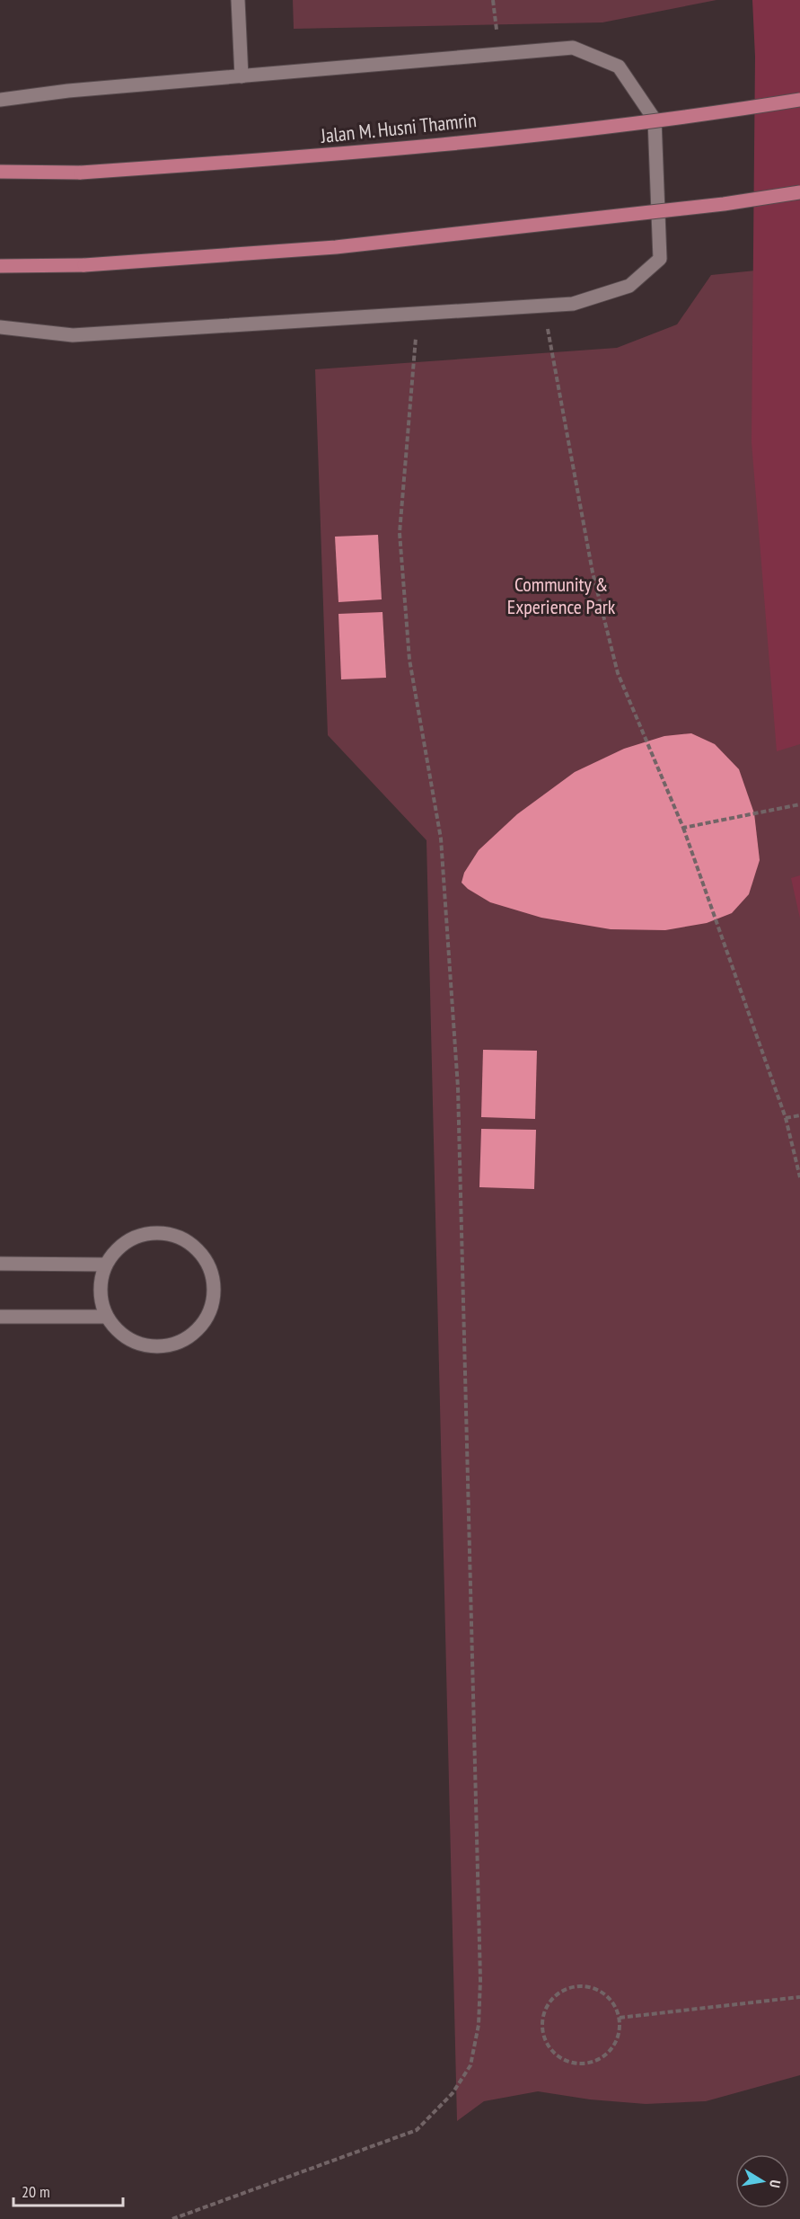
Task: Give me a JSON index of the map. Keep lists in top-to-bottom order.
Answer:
{
  "streets": {
    "main road": ["Jalan M. Husni Thamrin"]
  },
  "parks": ["Community & Experience Park"],
  "scale_bar": "20 m",
  "north": "right"
}
